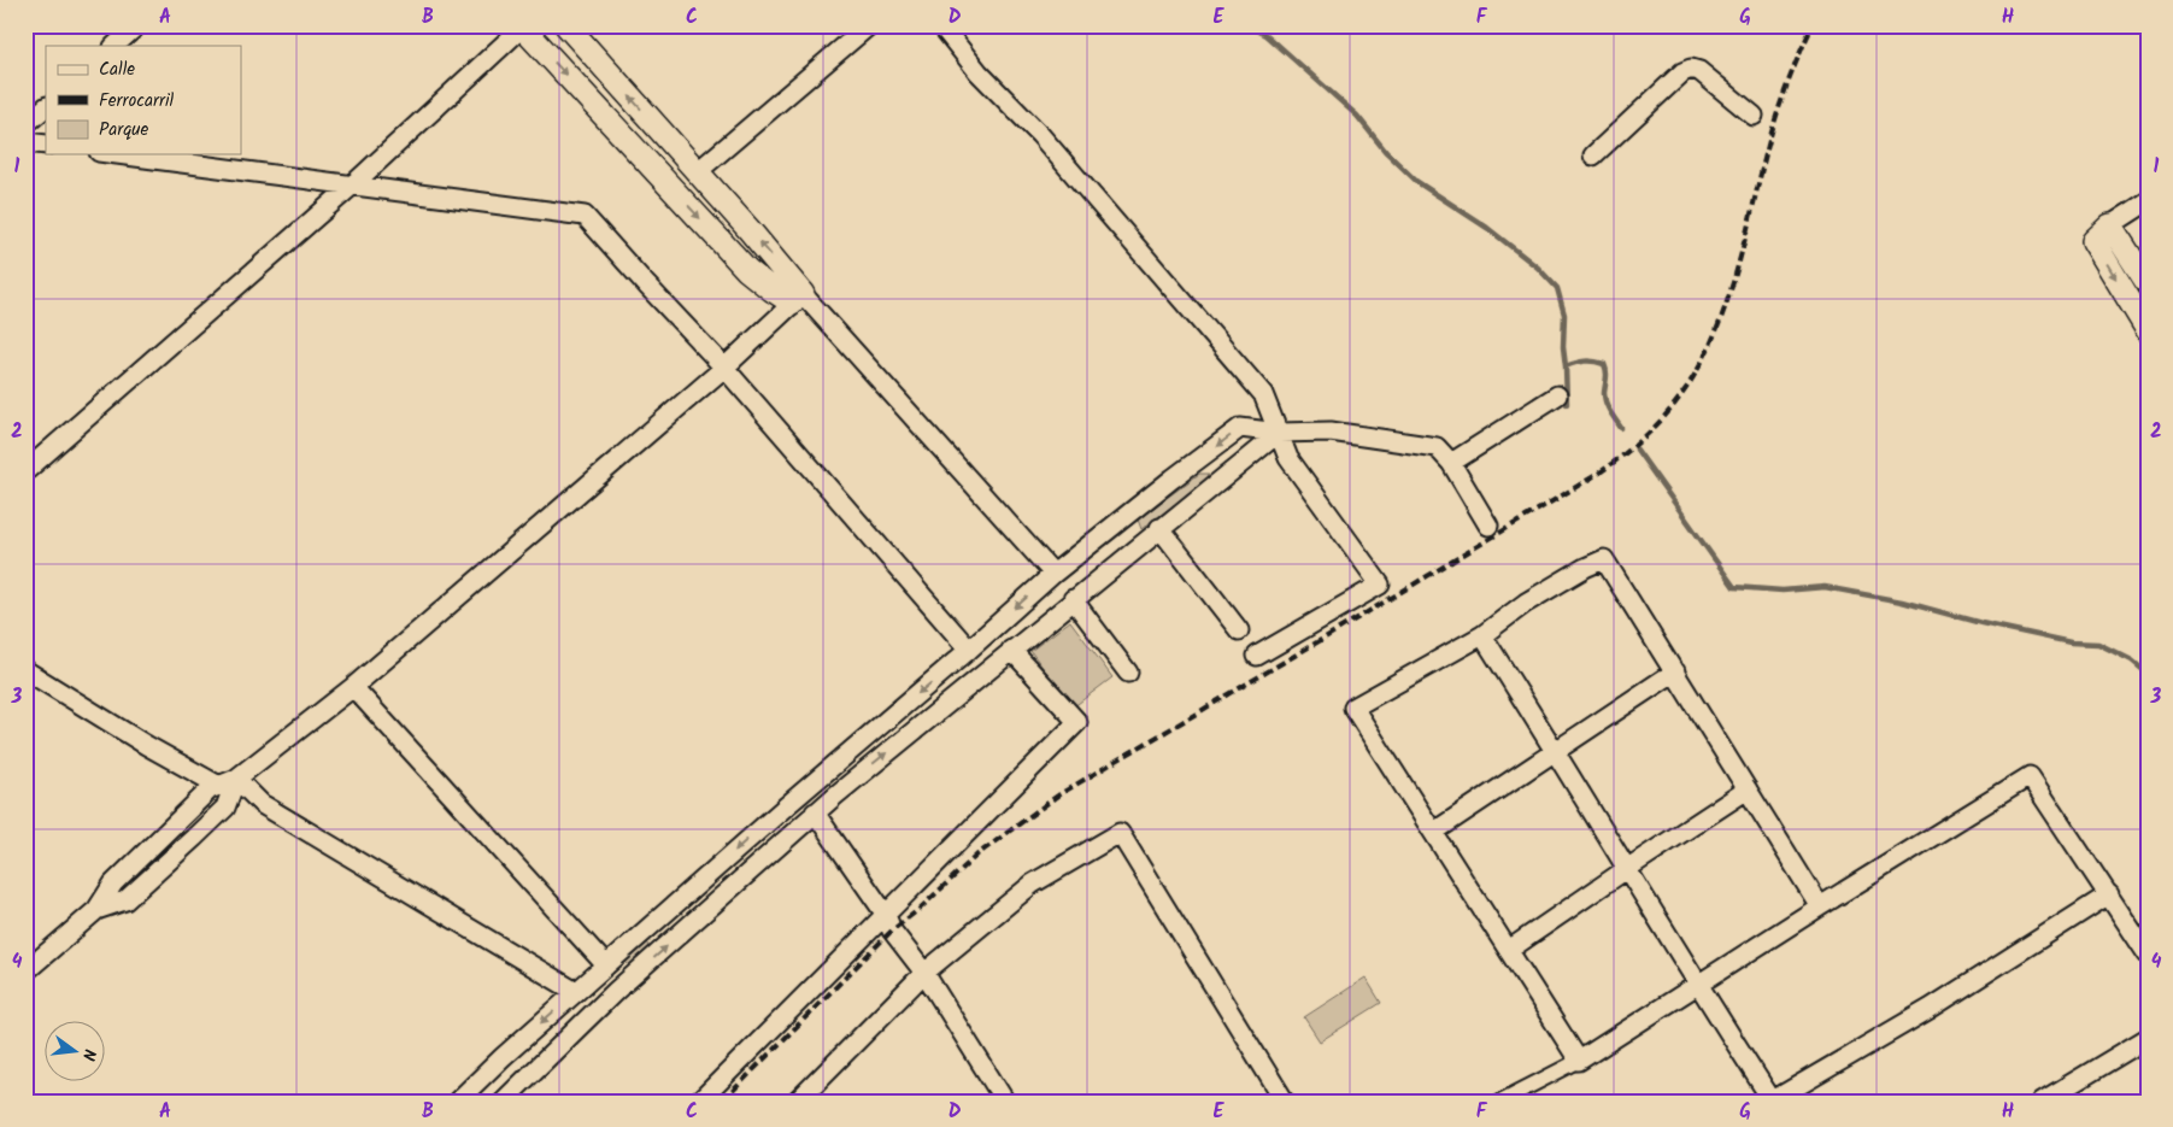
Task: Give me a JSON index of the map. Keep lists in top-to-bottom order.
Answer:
{
  "legend": ["Calle", "Ferrocarril", "Parque"],
  "north": "right",
  "grid": {
    "columns": [
      "A",
      "B",
      "C",
      "D",
      "E",
      "F",
      "G",
      "H"
    ],
    "rows": [
      "1",
      "2",
      "3",
      "4"
    ]
  }
}
